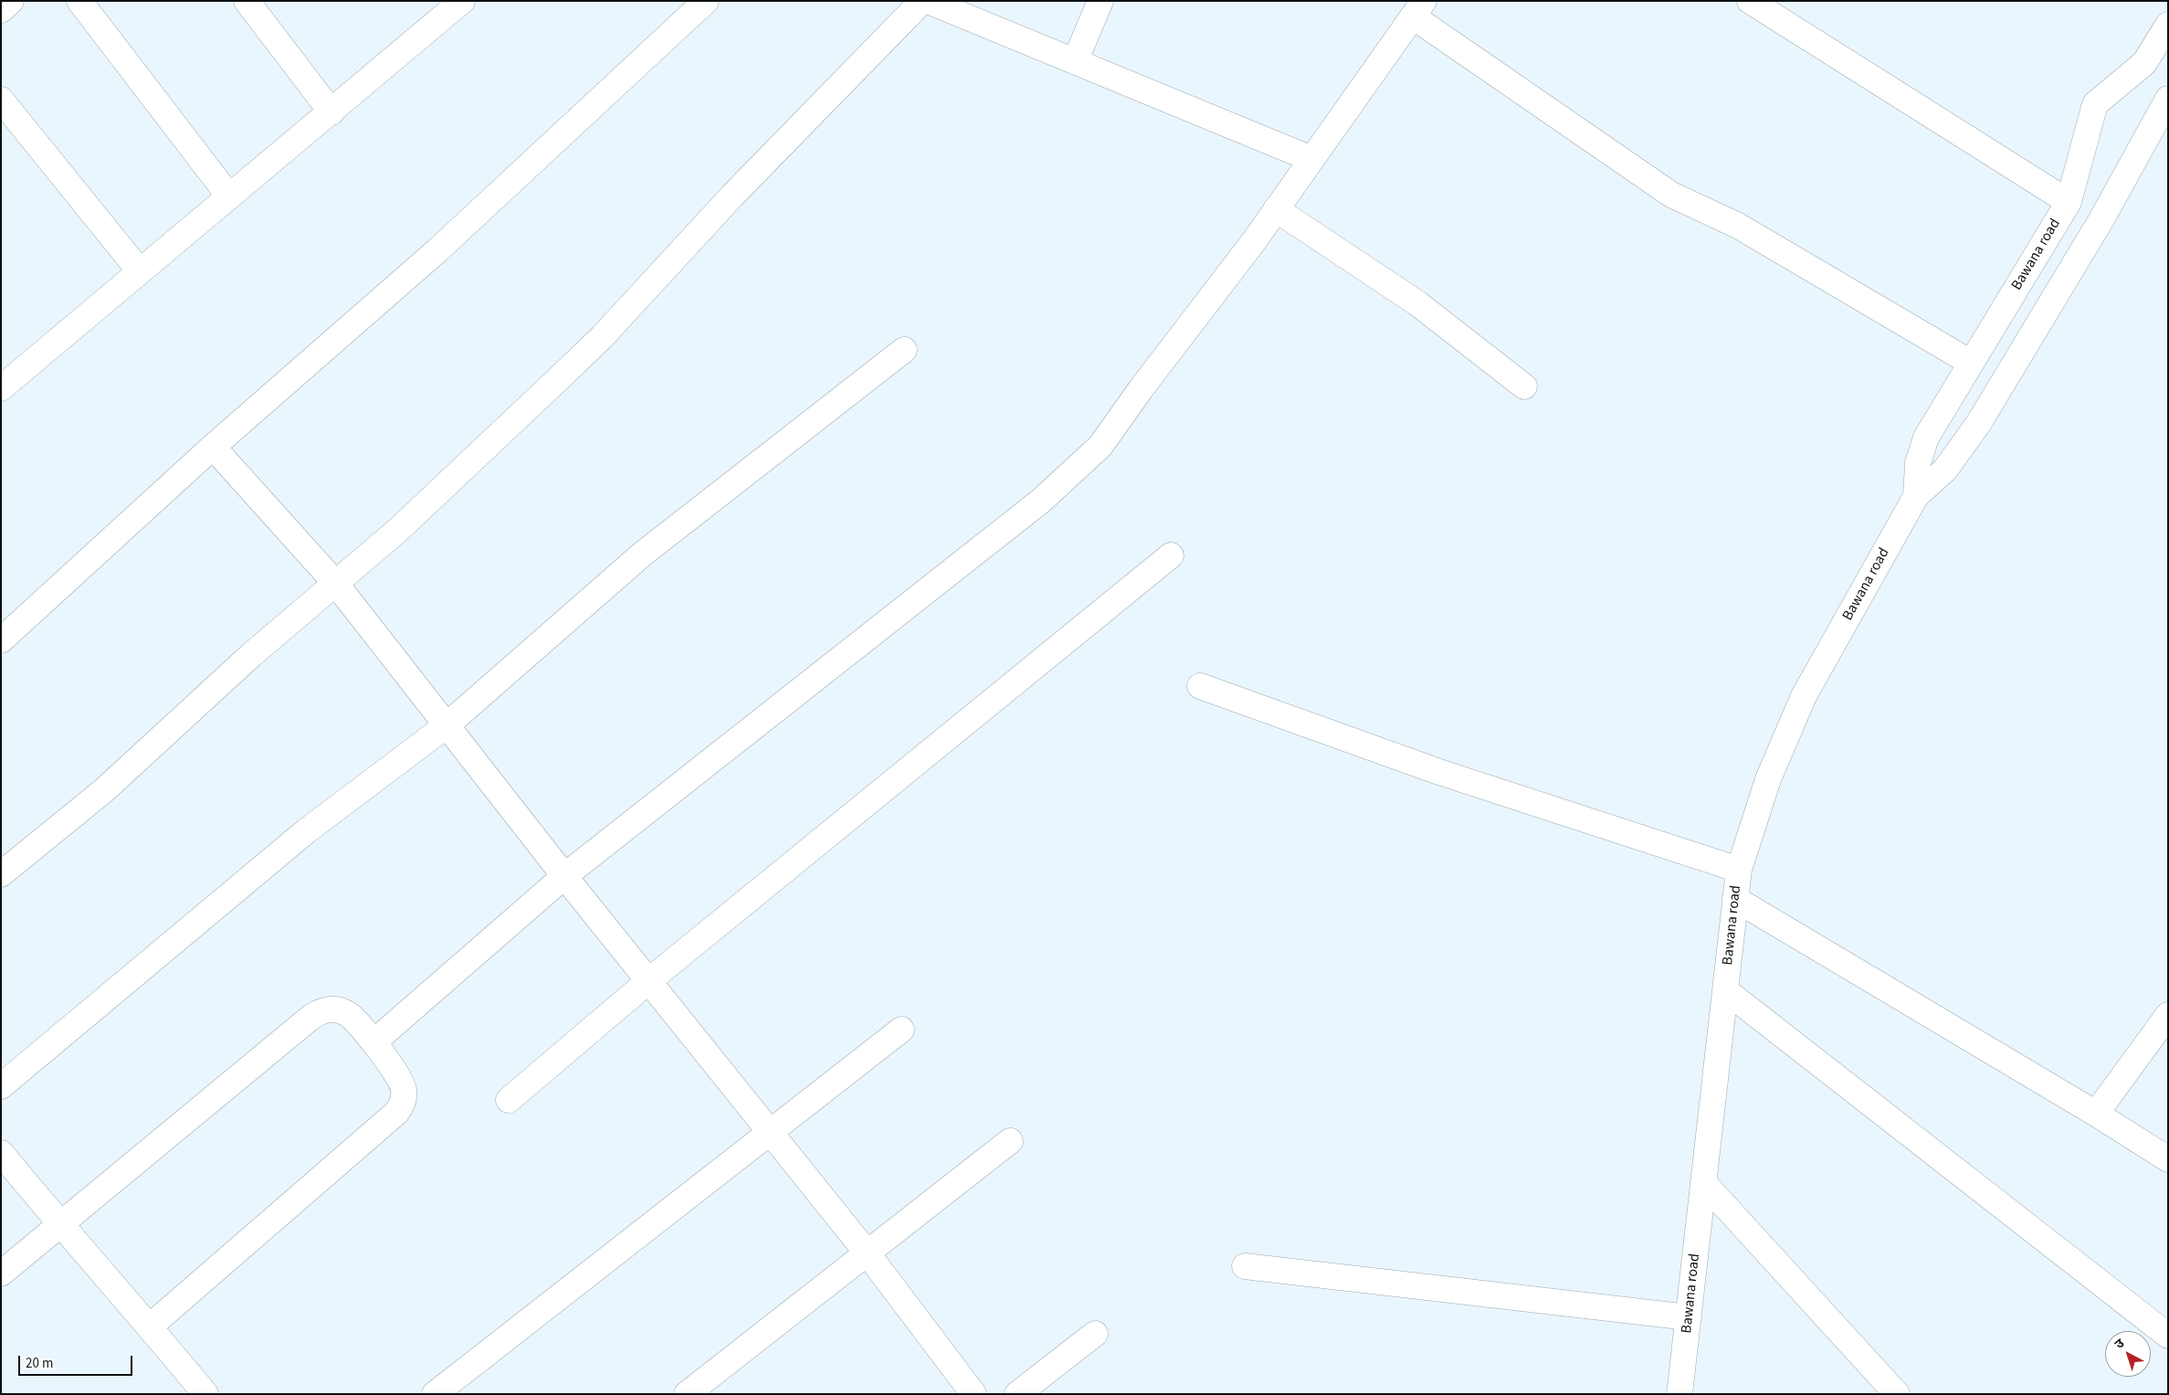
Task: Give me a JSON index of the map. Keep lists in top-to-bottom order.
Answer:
{
  "streets": {
    "street": ["Bawana road"]
  },
  "scale_bar": "20 m",
  "north": "top left"
}
